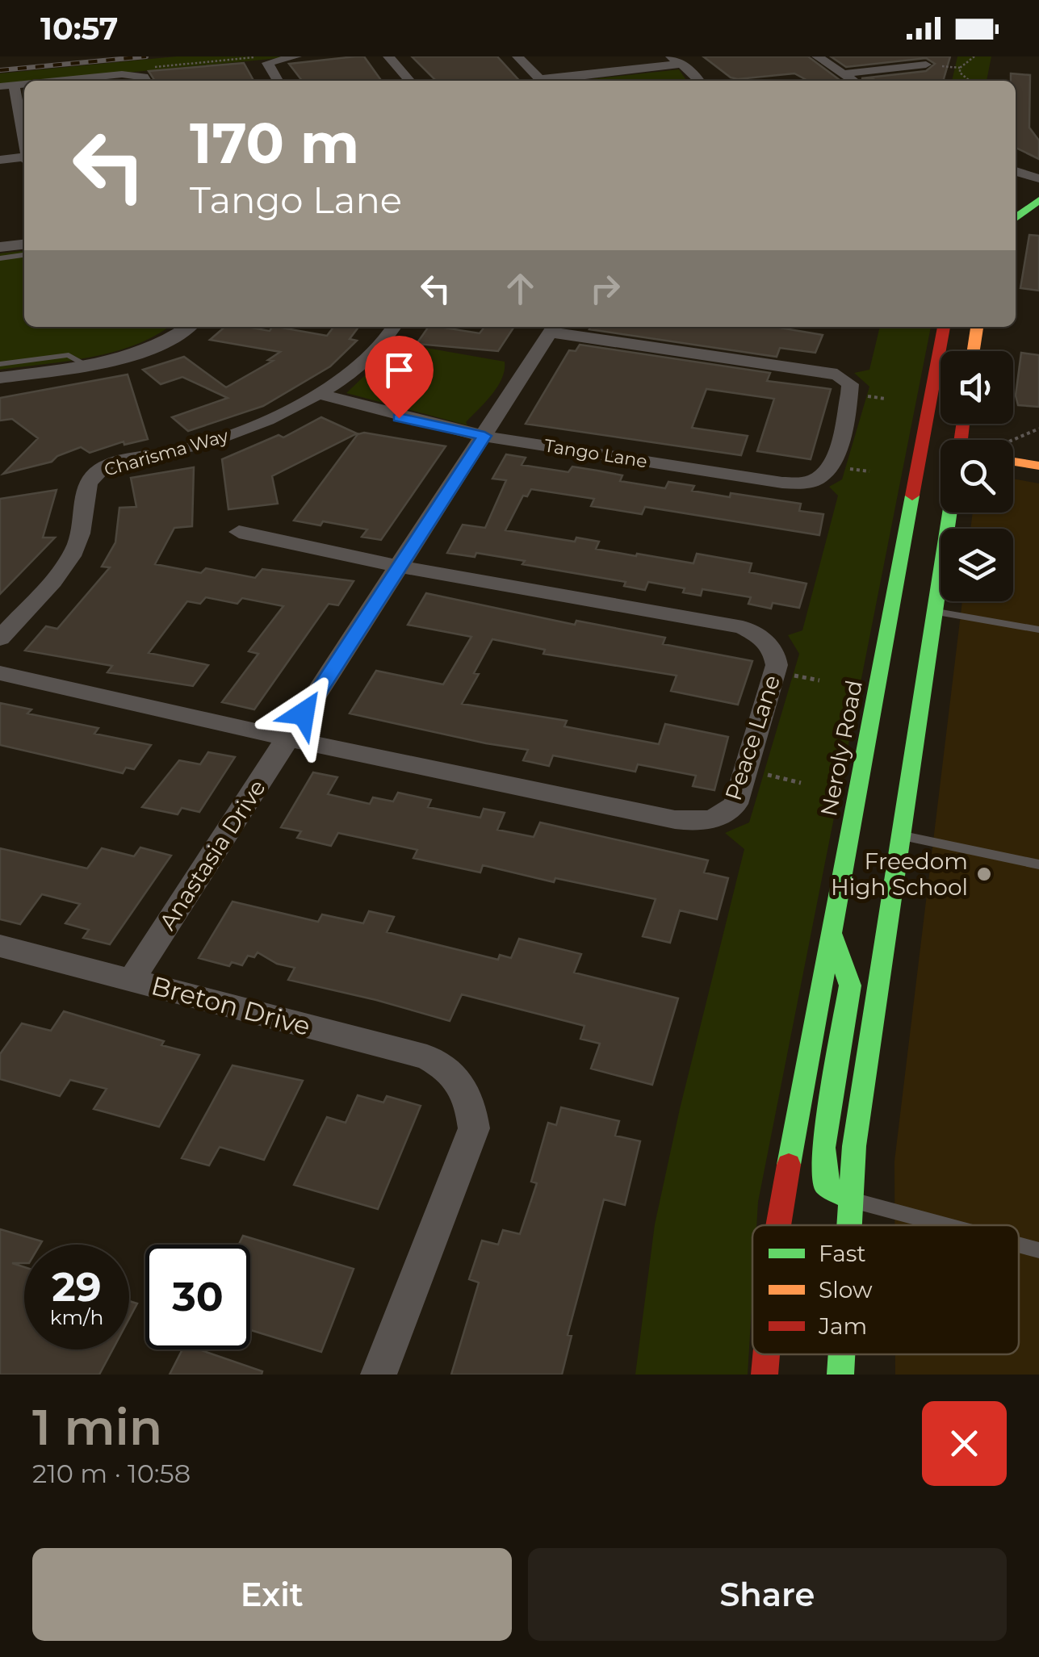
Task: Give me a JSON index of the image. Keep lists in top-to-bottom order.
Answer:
{
  "streets": {
    "street": [
      "Charisma Way",
      "Tango Lane",
      "Peace Lane",
      "Neroly Road",
      "Anastasia Drive",
      "Breton Drive"
    ]
  },
  "crossings": [
    ["Charisma Way", "Tango Lane"],
    ["Tango Lane", "Anastasia Drive"],
    ["Peace Lane", "Anastasia Drive"],
    ["Anastasia Drive", "Breton Drive"]
  ],
  "places": ["Freedom High School"],
  "legend": ["Fast", "Slow", "Jam"],
  "page": {
    "status": "10:57",
    "turn": ["170 m", "Tango Lane"],
    "speed": "29 km/h",
    "limit": "30",
    "heading": ["1 min", "210 m · 10:58"],
    "buttons": ["Exit", "Share"]
  }
}
